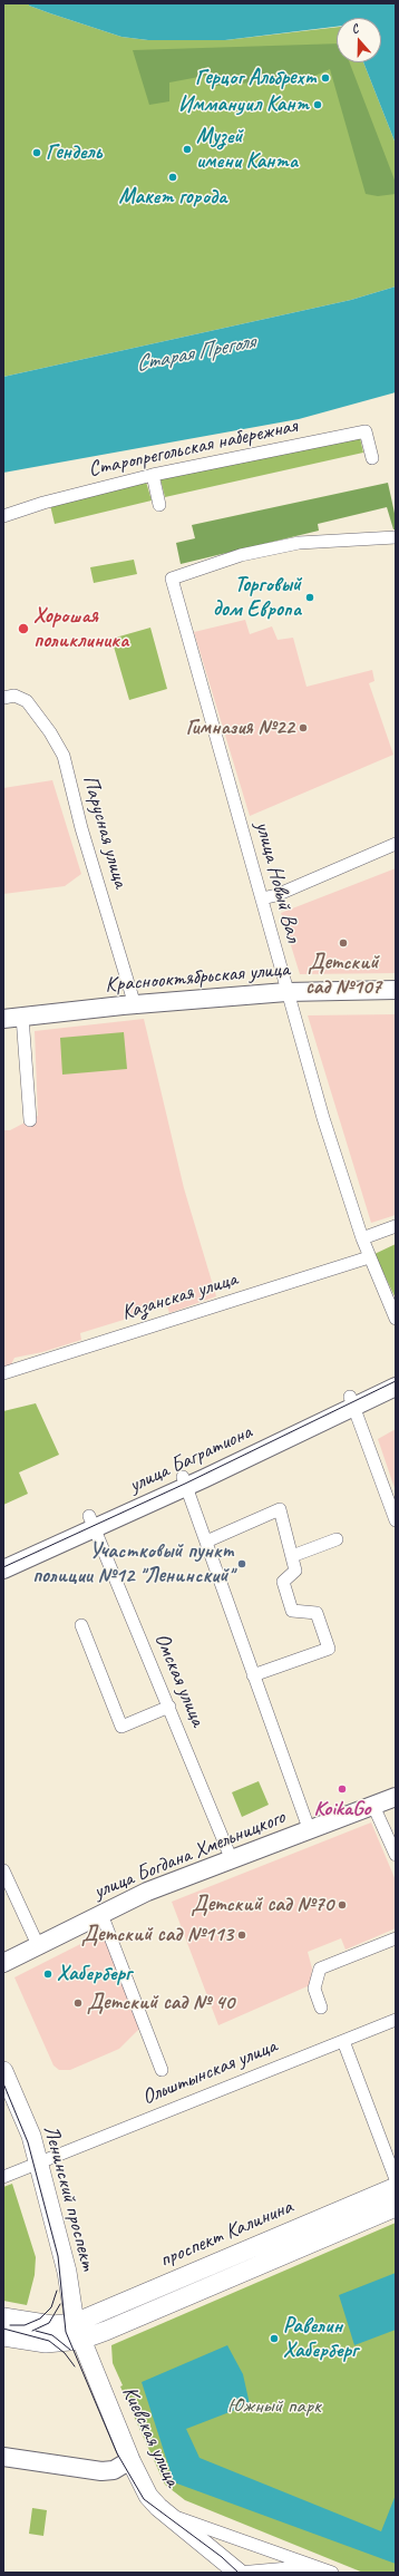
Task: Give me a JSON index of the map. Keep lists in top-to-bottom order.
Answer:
{
  "streets": {
    "main road": ["Ленинский проспект", "проспект Калинина", "Киевская улица"],
    "street": [
      "Старопрегольская набережная",
      "Парусная улица",
      "улица Новый Вал",
      "Краснооктябрьская улица",
      "Казанская улица",
      "улица Багратиона",
      "Омская улица",
      "улица Богдана Хмельницкого",
      "Ольштынская улица"
    ]
  },
  "crossings": [
    ["Парусная улица", "Краснооктябрьская улица"],
    ["улица Новый Вал", "Краснооктябрьская улица"],
    ["улица Новый Вал", "Казанская улица"],
    ["улица Багратиона", "Омская улица"],
    ["Омская улица", "улица Богдана Хмельницкого"],
    ["Ольштынская улица", "Ленинский проспект"],
    ["Ленинский проспект", "проспект Калинина"],
    ["Ленинский проспект", "Киевская улица"],
    ["проспект Калинина", "Киевская улица"]
  ],
  "water": ["Старая Преголя"],
  "parks": ["Южный парк"],
  "places": [
    "Герцог Альбрехт",
    "Иммануил Кант",
    "Музей имени Канта",
    "Гендель",
    "Макет города",
    "Торговый дом Европа",
    "Хорошая поликлиника",
    "Гимназия №22",
    "Детский сад №107",
    "Участковый пункт полиции №12 \"Ленинский\"",
    "KoikaGo",
    "Детский сад №70",
    "Детский сад №113",
    "Хаберберг",
    "Детский сад № 40",
    "Равелин Хаберберг"
  ],
  "north": "top"
}
